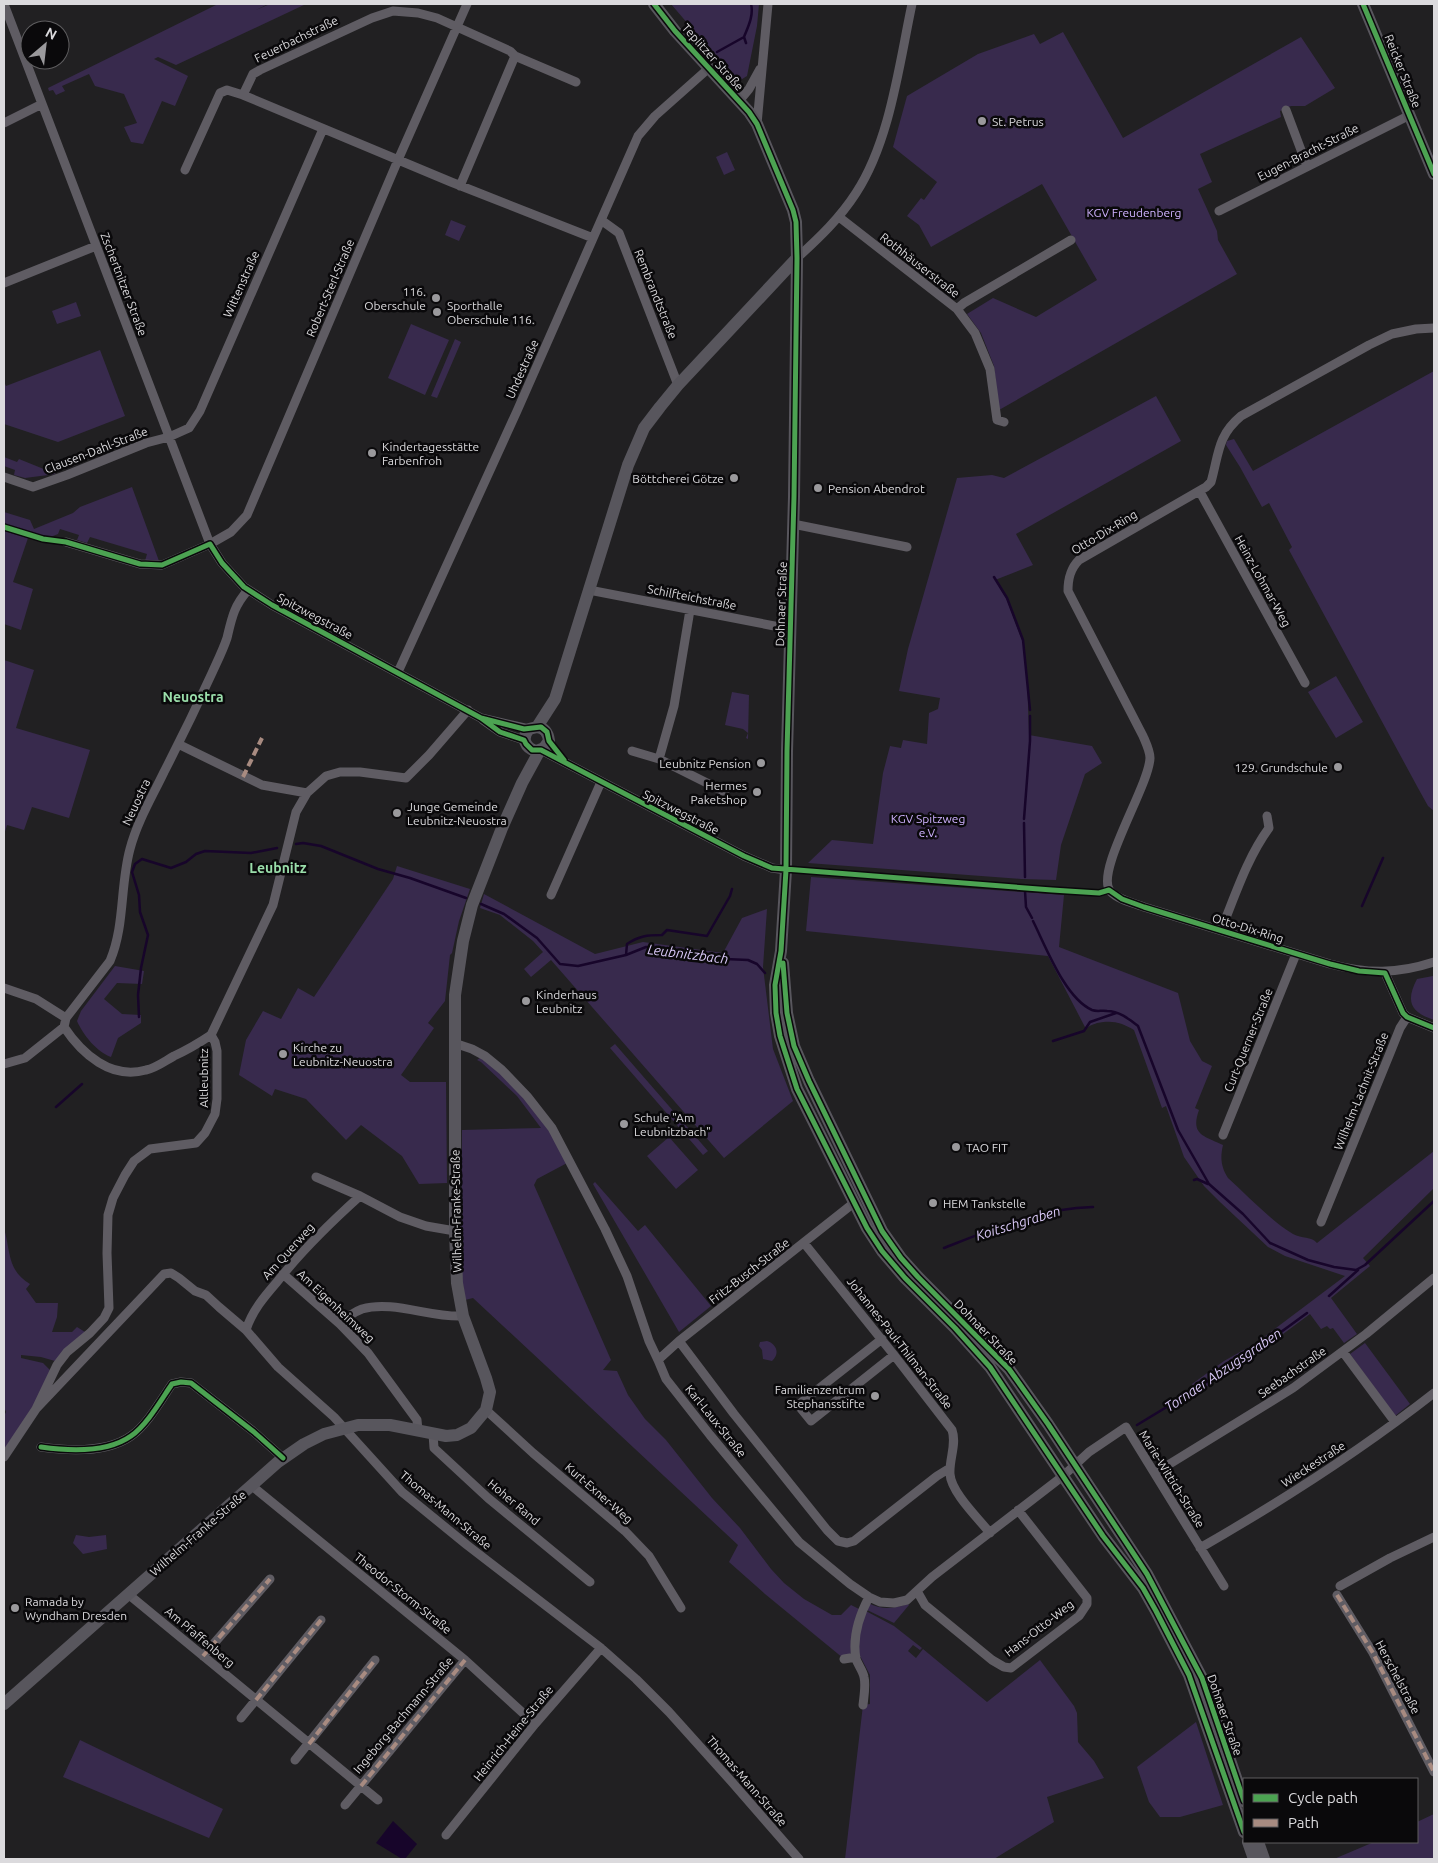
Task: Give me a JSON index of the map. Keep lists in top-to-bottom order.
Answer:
{
  "streets": {
    "main road": [
      "Teplitzer Straße",
      "Reicker Straße",
      "Dohnaer Straße",
      "Wilhelm-Franke-Straße"
    ],
    "street": [
      "Feuerbachstraße",
      "Eugen-Bracht-Straße",
      "Rothhäuserstraße",
      "Zschertnitzer Straße",
      "Wittenstraße",
      "Robert-Sterl-Straße",
      "Rembrandtstraße",
      "Uhdestraße",
      "Clausen-Dahl-Straße",
      "Otto-Dix-Ring",
      "Heinz-Lohmar-Weg",
      "Schilfteichstraße",
      "Spitzwegstraße",
      "Neuostra",
      "Curt-Querner-Straße",
      "Altleubnitz",
      "Wilhelm-Lachnit-Straße",
      "Am Querweg",
      "Fritz-Busch-Straße",
      "Am Eigenheimweg",
      "Johannes-Paul-Thilman-Straße",
      "Seebachstraße",
      "Karl-Laux-Straße",
      "Wieckestraße",
      "Marie-Wittich-Straße",
      "Kurt-Exner-Weg",
      "Hoher Rand",
      "Thomas-Mann-Straße",
      "Theodor-Storm-Straße",
      "Hans-Otto-Weg",
      "Am Pfaffenberg",
      "Herschelstraße",
      "Ingeborg-Bachmann-Straße",
      "Heinrich-Heine-Straße"
    ]
  },
  "crossings": [
    ["Feuerbachstraße", "Robert-Sterl-Straße"],
    ["Teplitzer Straße", "Uhdestraße"],
    ["Teplitzer Straße", "Dohnaer Straße"],
    ["Teplitzer Straße", "Wilhelm-Franke-Straße"],
    ["Reicker Straße", "Eugen-Bracht-Straße"],
    ["Zschertnitzer Straße", "Wittenstraße"],
    ["Zschertnitzer Straße", "Robert-Sterl-Straße"],
    ["Zschertnitzer Straße", "Clausen-Dahl-Straße"],
    ["Zschertnitzer Straße", "Spitzwegstraße"],
    ["Wittenstraße", "Clausen-Dahl-Straße"],
    ["Rembrandtstraße", "Uhdestraße"],
    ["Rembrandtstraße", "Wilhelm-Franke-Straße"],
    ["Uhdestraße", "Spitzwegstraße"],
    ["Otto-Dix-Ring", "Heinz-Lohmar-Weg"],
    ["Otto-Dix-Ring", "Curt-Querner-Straße"],
    ["Schilfteichstraße", "Dohnaer Straße"],
    ["Schilfteichstraße", "Wilhelm-Franke-Straße"],
    ["Dohnaer Straße", "Spitzwegstraße"],
    ["Dohnaer Straße", "Wilhelm-Franke-Straße"],
    ["Dohnaer Straße", "Fritz-Busch-Straße"],
    ["Dohnaer Straße", "Karl-Laux-Straße"],
    ["Dohnaer Straße", "Marie-Wittich-Straße"],
    ["Spitzwegstraße", "Neuostra"],
    ["Spitzwegstraße", "Altleubnitz"],
    ["Spitzwegstraße", "Wilhelm-Franke-Straße"],
    ["Altleubnitz", "Thomas-Mann-Straße"],
    ["Wilhelm-Franke-Straße", "Am Eigenheimweg"],
    ["Wilhelm-Franke-Straße", "Karl-Laux-Straße"],
    ["Wilhelm-Franke-Straße", "Kurt-Exner-Weg"],
    ["Wilhelm-Franke-Straße", "Hoher Rand"],
    ["Wilhelm-Franke-Straße", "Thomas-Mann-Straße"],
    ["Wilhelm-Franke-Straße", "Theodor-Storm-Straße"],
    ["Wilhelm-Franke-Straße", "Am Pfaffenberg"],
    ["Am Querweg", "Am Eigenheimweg"],
    ["Am Querweg", "Thomas-Mann-Straße"],
    ["Fritz-Busch-Straße", "Johannes-Paul-Thilman-Straße"],
    ["Fritz-Busch-Straße", "Karl-Laux-Straße"],
    ["Johannes-Paul-Thilman-Straße", "Karl-Laux-Straße"],
    ["Seebachstraße", "Marie-Wittich-Straße"],
    ["Karl-Laux-Straße", "Marie-Wittich-Straße"],
    ["Karl-Laux-Straße", "Hans-Otto-Weg"],
    ["Wieckestraße", "Marie-Wittich-Straße"],
    ["Thomas-Mann-Straße", "Heinrich-Heine-Straße"],
    ["Theodor-Storm-Straße", "Ingeborg-Bachmann-Straße"],
    ["Theodor-Storm-Straße", "Heinrich-Heine-Straße"],
    ["Am Pfaffenberg", "Ingeborg-Bachmann-Straße"]
  ],
  "districts": ["Neuostra", "Leubnitz"],
  "water": ["Leubnitzbach", "Koitschgraben", "Tornaer Abzugsgraben"],
  "parks": ["KGV Freudenberg", "KGV Spitzweg e.V."],
  "places": [
    "St. Petrus",
    "116. Oberschule",
    "Sporthalle Oberschule 116.",
    "Kindertagesstätte Farbenfroh",
    "Böttcherei Götze",
    "Pension Abendrot",
    "Leubnitz Pension",
    "129. Grundschule",
    "Hermes Paketshop",
    "Junge Gemeinde Leubnitz-Neuostra",
    "Kinderhaus Leubnitz",
    "Kirche zu Leubnitz-Neuostra",
    "Schule \"Am Leubnitzbach\"",
    "TAO FIT",
    "HEM Tankstelle",
    "Familienzentrum Stephansstifte",
    "Ramada by Wyndham Dresden"
  ],
  "legend": ["Cycle path", "Path"],
  "north": "top right"
}
